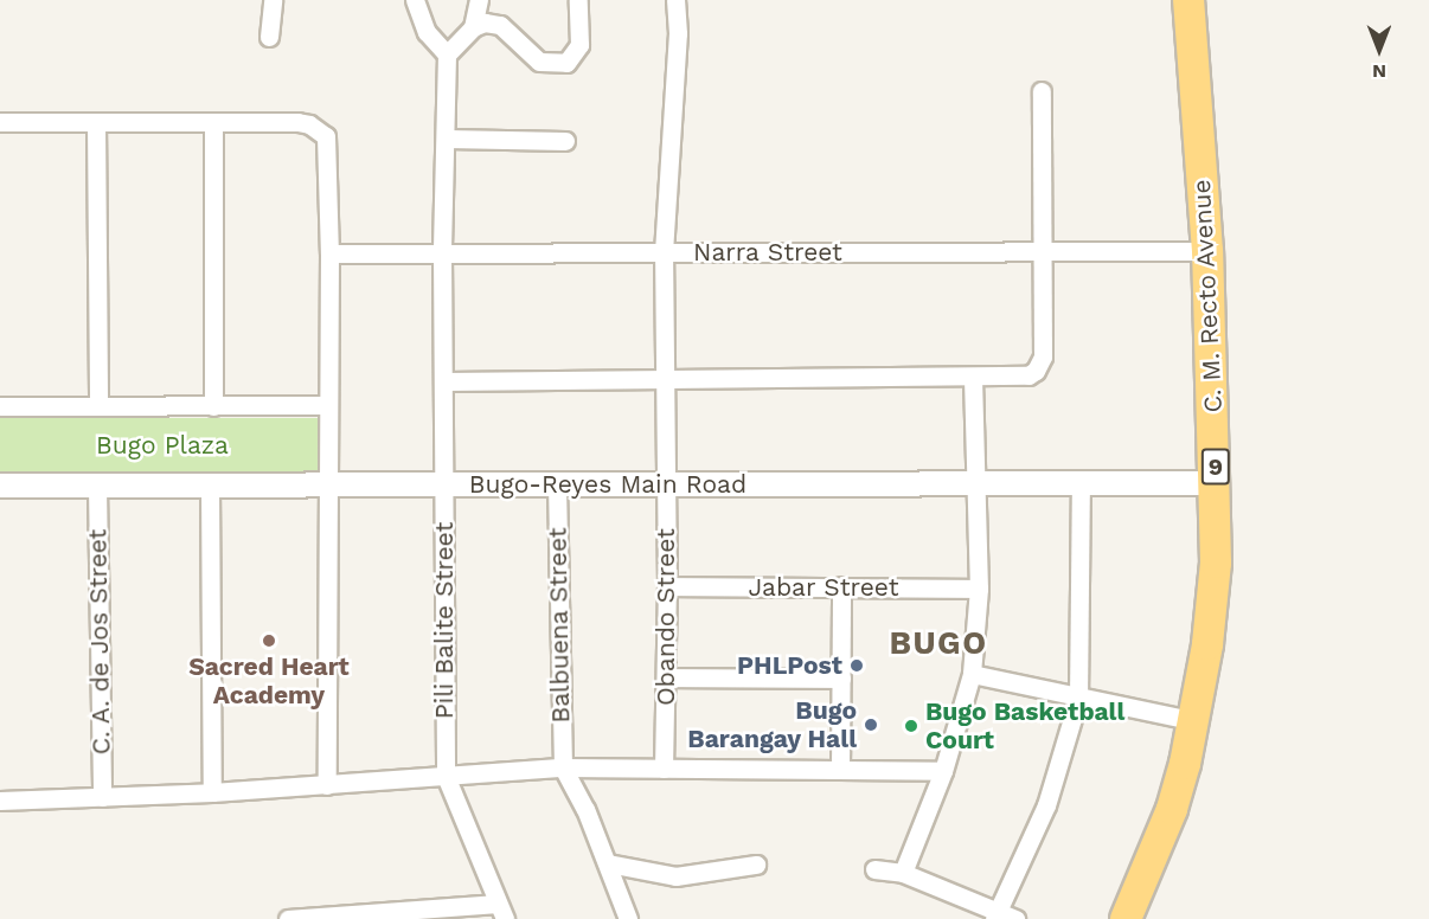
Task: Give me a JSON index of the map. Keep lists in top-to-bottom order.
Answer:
{
  "streets": {
    "highway": ["C. M. Recto Avenue", "9"],
    "street": [
      "Narra Street",
      "Bugo-Reyes Main Road",
      "Jabar Street",
      "Obando Street",
      "Pili Balite Street",
      "Balbuena Street",
      "C. A. de Jos Street"
    ]
  },
  "crossings": [
    ["Narra Street", "C. M. Recto Avenue"],
    ["Narra Street", "Obando Street"],
    ["Narra Street", "Pili Balite Street"],
    ["C. M. Recto Avenue", "Bugo-Reyes Main Road"],
    ["Bugo-Reyes Main Road", "Obando Street"],
    ["Bugo-Reyes Main Road", "Pili Balite Street"],
    ["Bugo-Reyes Main Road", "Balbuena Street"],
    ["Bugo-Reyes Main Road", "C. A. de Jos Street"],
    ["Jabar Street", "Obando Street"]
  ],
  "districts": ["BUGO"],
  "parks": ["Bugo Plaza"],
  "places": [
    "Sacred Heart Academy",
    "PHLPost",
    "Bugo Barangay Hall",
    "Bugo Basketball Court"
  ],
  "north": "bottom"
}
